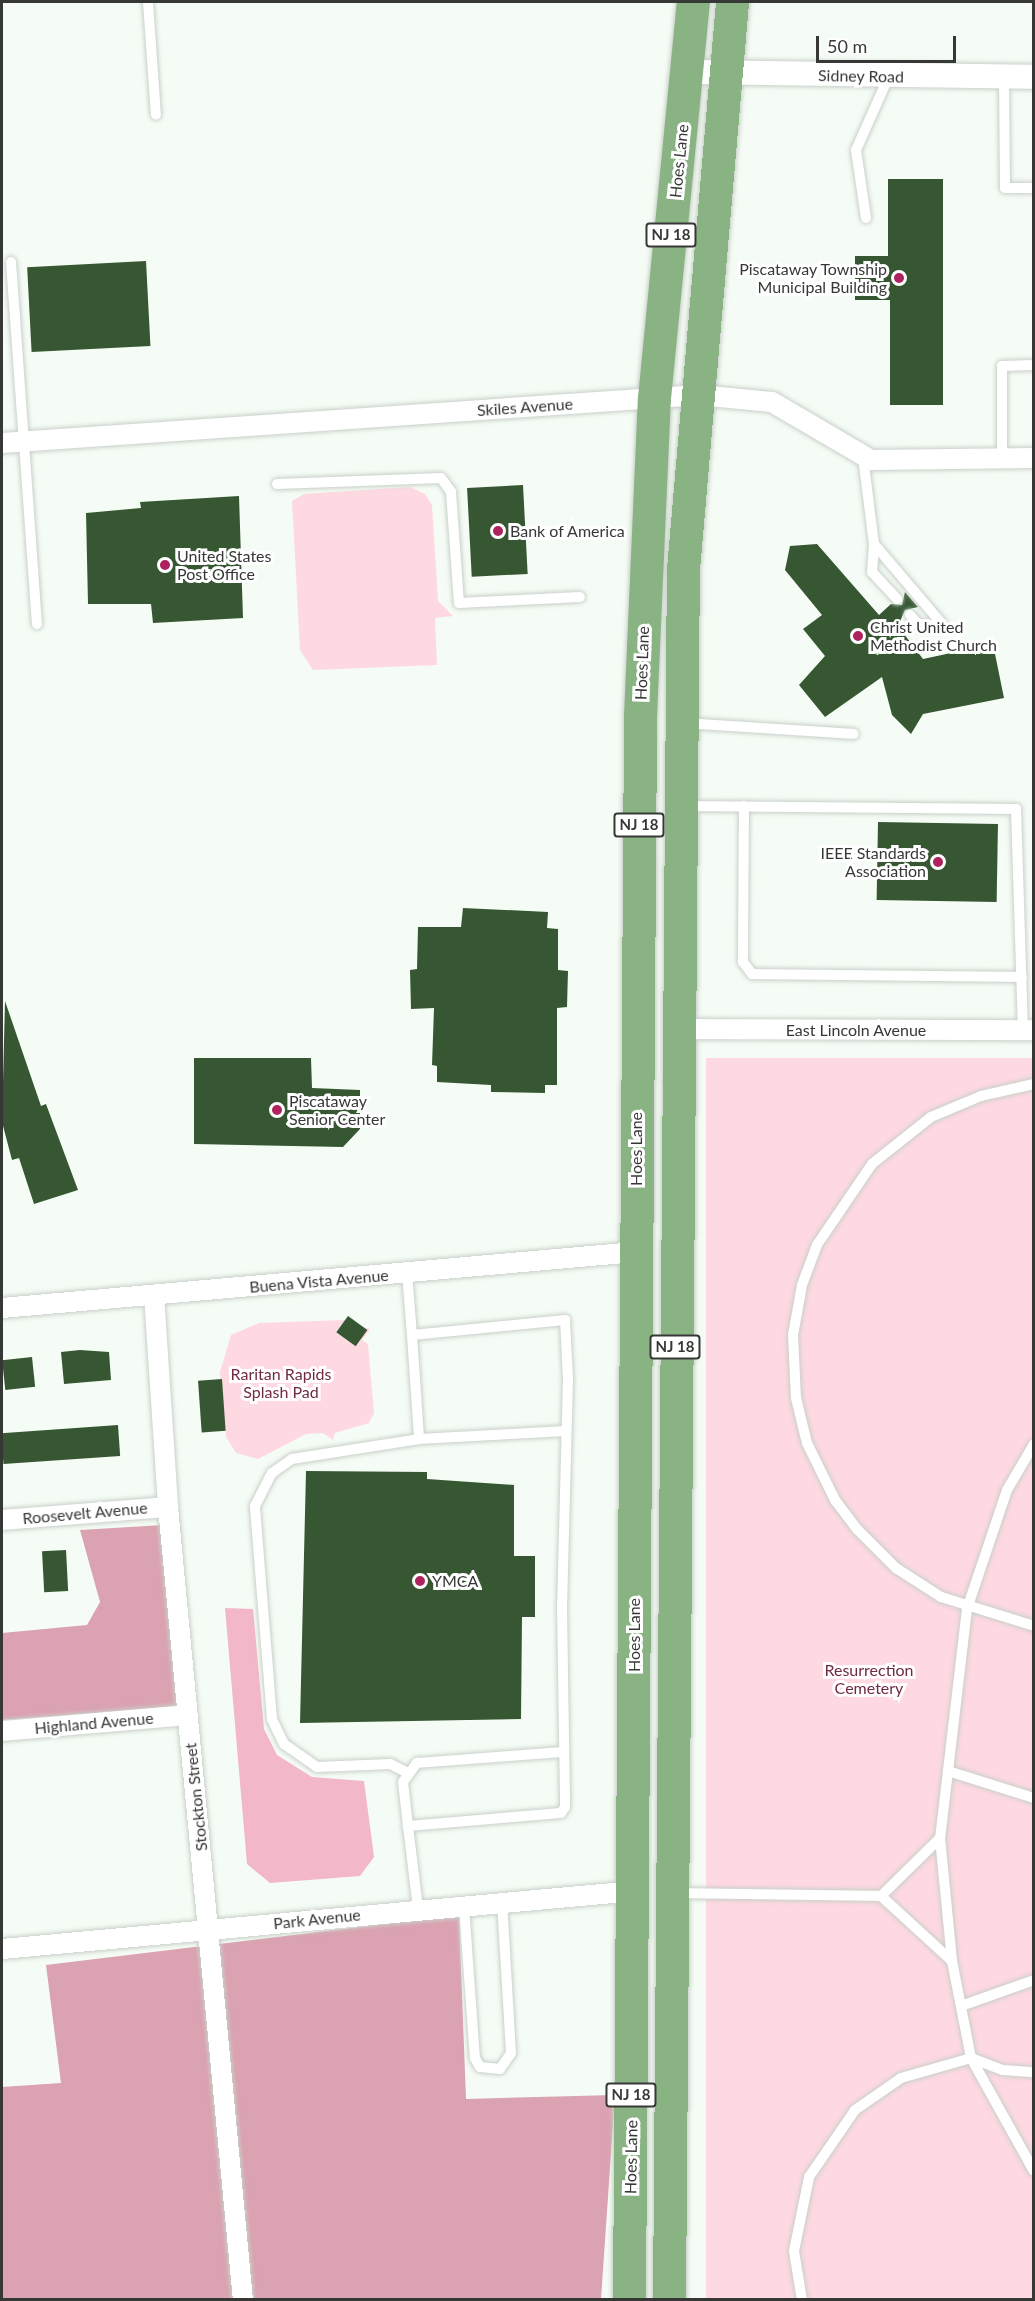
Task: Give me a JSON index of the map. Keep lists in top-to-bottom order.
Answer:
{
  "streets": {
    "highway": ["Hoes Lane", "NJ 18"],
    "street": [
      "Sidney Road",
      "Skiles Avenue",
      "East Lincoln Avenue",
      "Buena Vista Avenue",
      "Roosevelt Avenue",
      "Highland Avenue",
      "Stockton Street",
      "Park Avenue"
    ]
  },
  "crossings": [
    ["Sidney Road", "Hoes Lane"],
    ["Sidney Road", "NJ 18"],
    ["Hoes Lane", "Skiles Avenue"],
    ["Hoes Lane", "Buena Vista Avenue"],
    ["Hoes Lane", "Park Avenue"],
    ["NJ 18", "Skiles Avenue"],
    ["NJ 18", "East Lincoln Avenue"],
    ["Buena Vista Avenue", "Stockton Street"],
    ["Roosevelt Avenue", "Stockton Street"],
    ["Highland Avenue", "Stockton Street"],
    ["Stockton Street", "Park Avenue"]
  ],
  "parks": ["Raritan Rapids Splash Pad", "Resurrection Cemetery"],
  "places": [
    "Piscataway Township Municipal Building",
    "Bank of America",
    "United States Post Office",
    "Christ United Methodist Church",
    "IEEE Standards Association",
    "Piscataway Senior Center",
    "YMCA"
  ],
  "scale_bar": "50 m"
}
